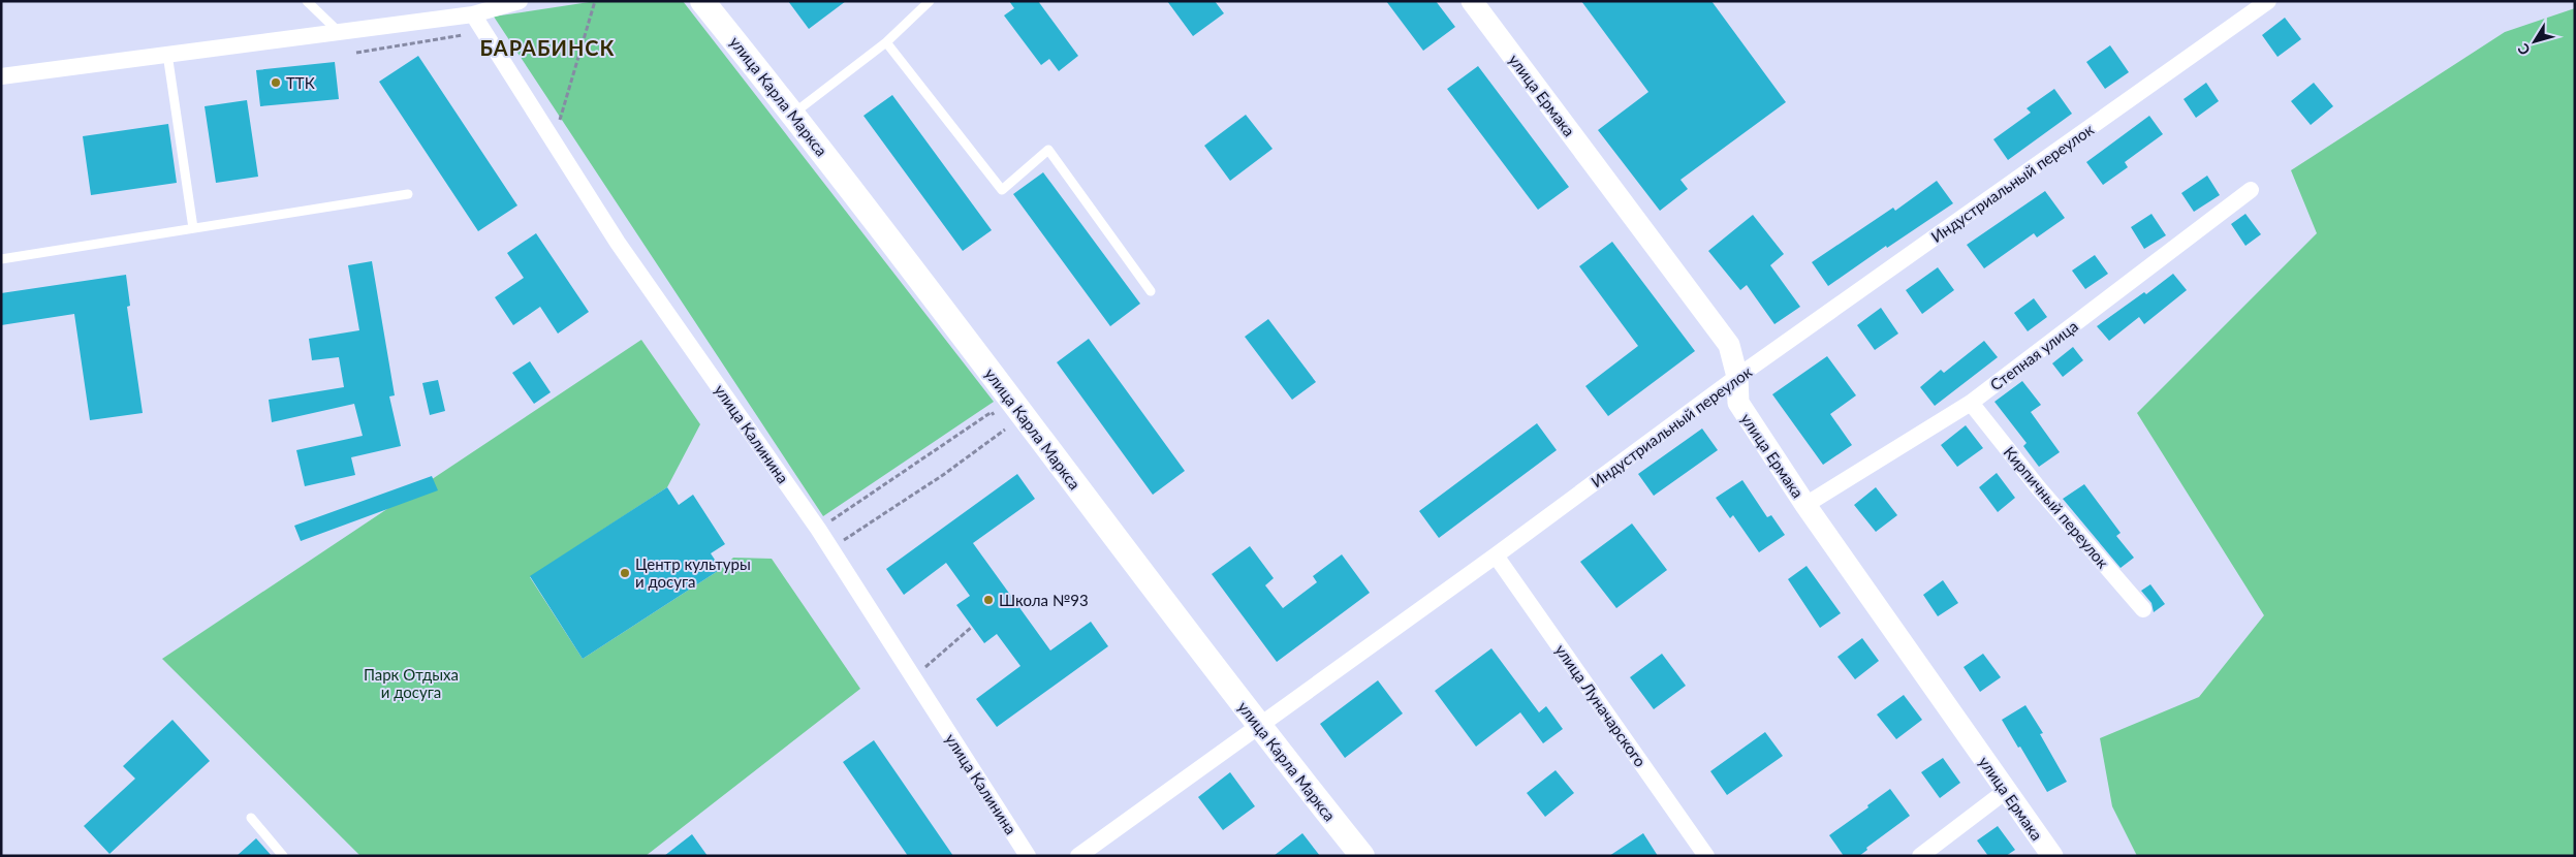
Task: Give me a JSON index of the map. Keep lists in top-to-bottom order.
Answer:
{
  "streets": {
    "main road": ["улица Карла Маркса"],
    "street": [
      "улица Ермака",
      "Индустриальный переулок",
      "Степная улица",
      "улица Калинина",
      "Кирпичный переулок",
      "улица Луначарского"
    ]
  },
  "crossings": [
    ["улица Ермака", "Индустриальный переулок"],
    ["улица Ермака", "Степная улица"],
    ["улица Карла Маркса", "Индустриальный переулок"],
    ["Индустриальный переулок", "улица Луначарского"],
    ["Степная улица", "Кирпичный переулок"]
  ],
  "districts": ["БАРАБИНСК"],
  "parks": ["Парк Отдыха и досуга"],
  "places": ["ТТК", "Центр культуры и досуга", "Школа №93"],
  "north": "bottom left"
}
